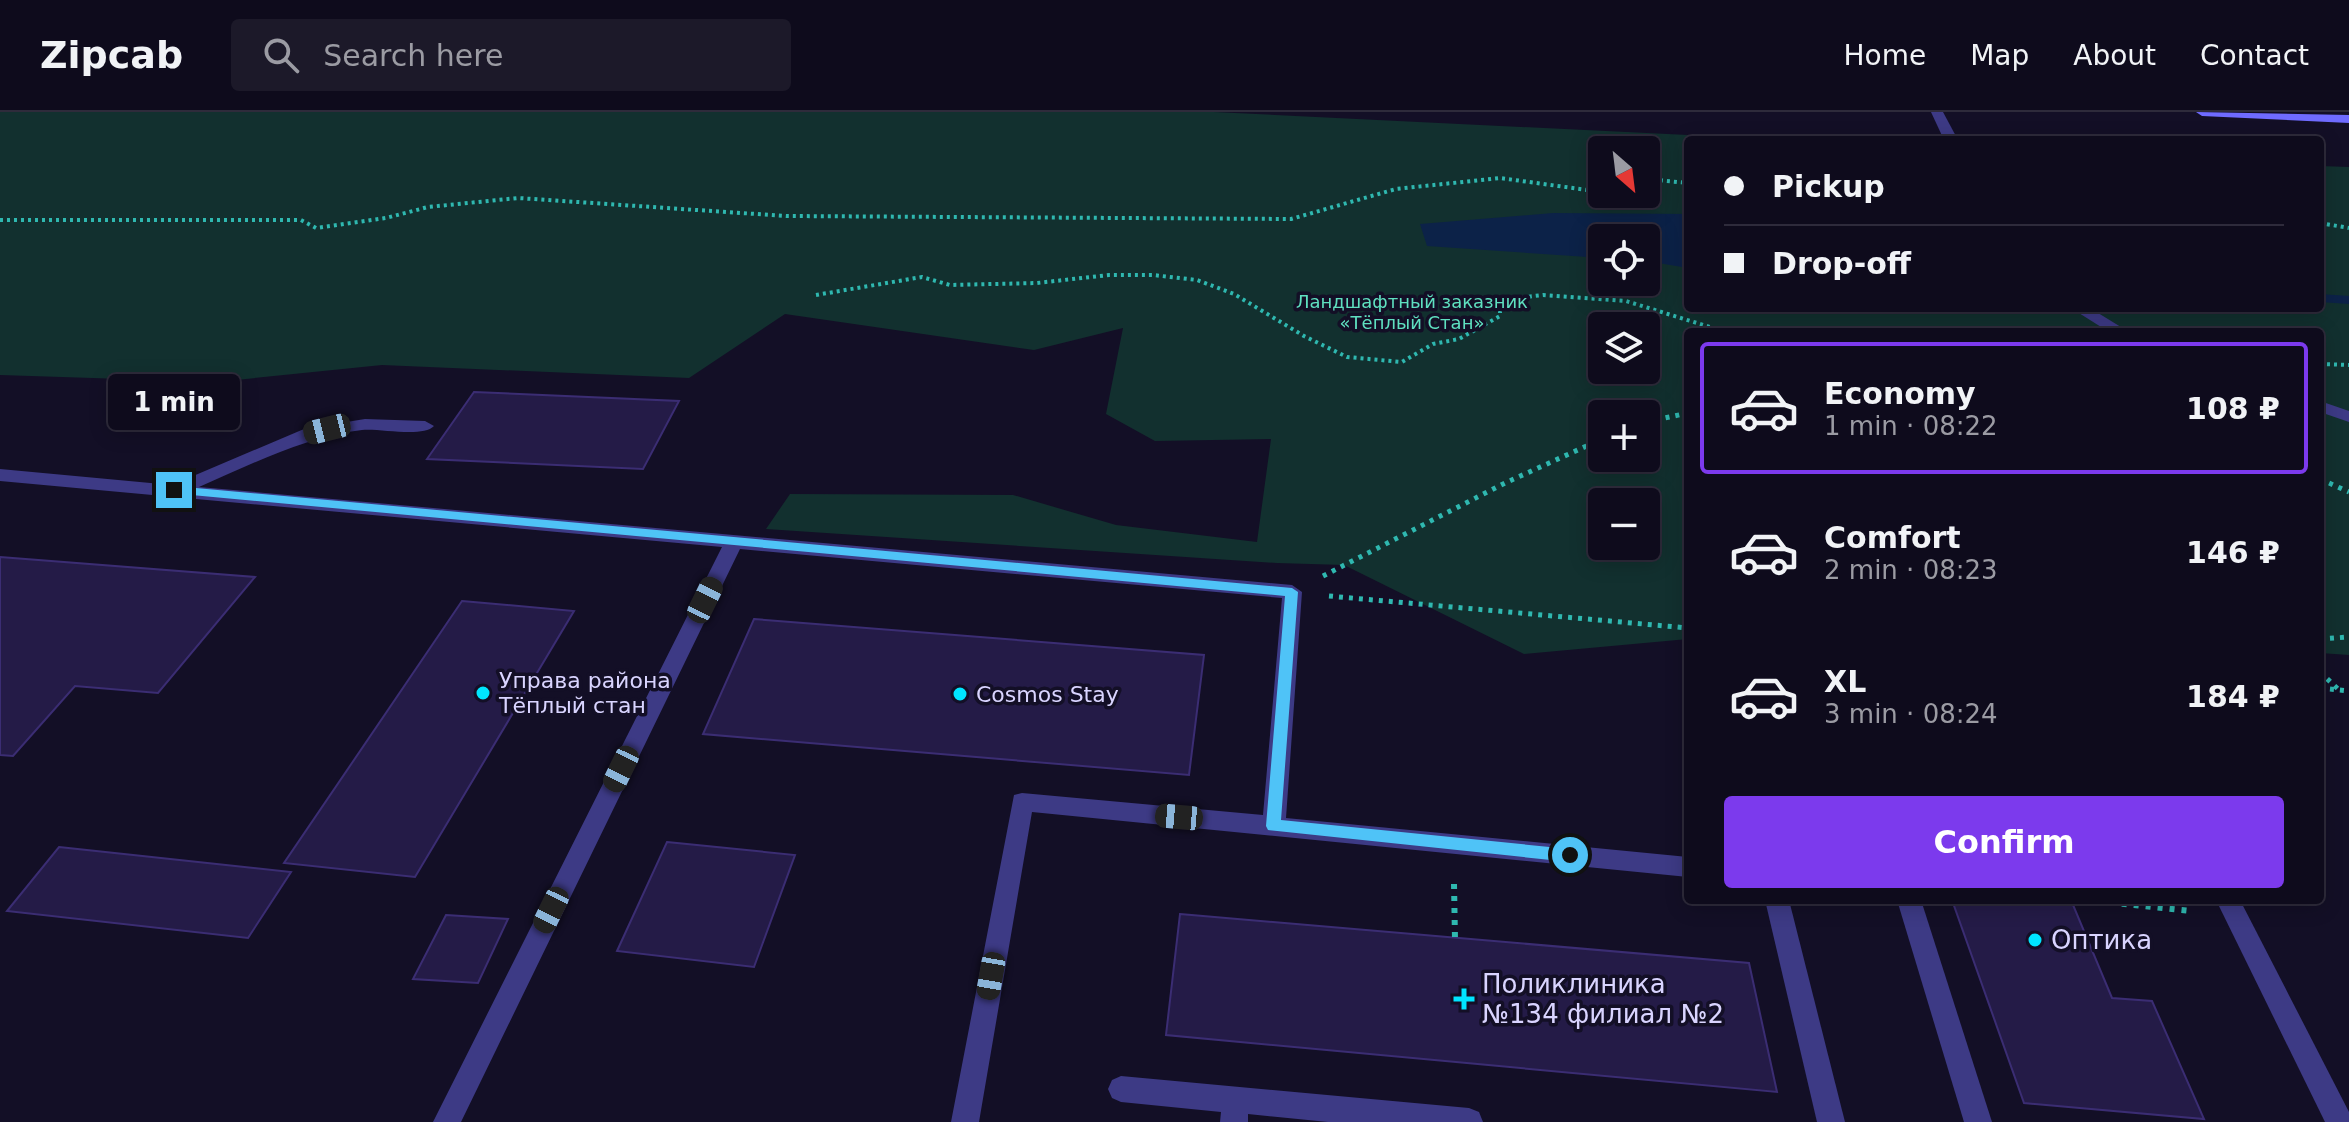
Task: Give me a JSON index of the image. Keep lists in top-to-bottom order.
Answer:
{
  "parks": ["Ландшафтный заказник «Тёплый Стан»"],
  "places": {
    "other": ["Управа района Тёплый стан", "Cosmos Stay", "Оптика"],
    "health": ["Поликлиника №134 филиал №2"]
  },
  "north": "bottom right",
  "page": {
    "header": "Zipcab",
    "search": "Search here",
    "nav": [
      "Home",
      "Map",
      "About",
      "Contact"
    ],
    "map_buttons": ["+", "−"],
    "banner": ["Pickup", "Drop-off"],
    "list": [
      {
        "name": "Economy",
        "note": "1 min · 08:22",
        "value": "108 ₽"
      },
      {
        "name": "Comfort",
        "note": "2 min · 08:23",
        "value": "146 ₽"
      },
      {
        "name": "XL",
        "note": "3 min · 08:24",
        "value": "184 ₽"
      }
    ],
    "bubble": "1 min",
    "buttons": "Confirm"
  }
}
